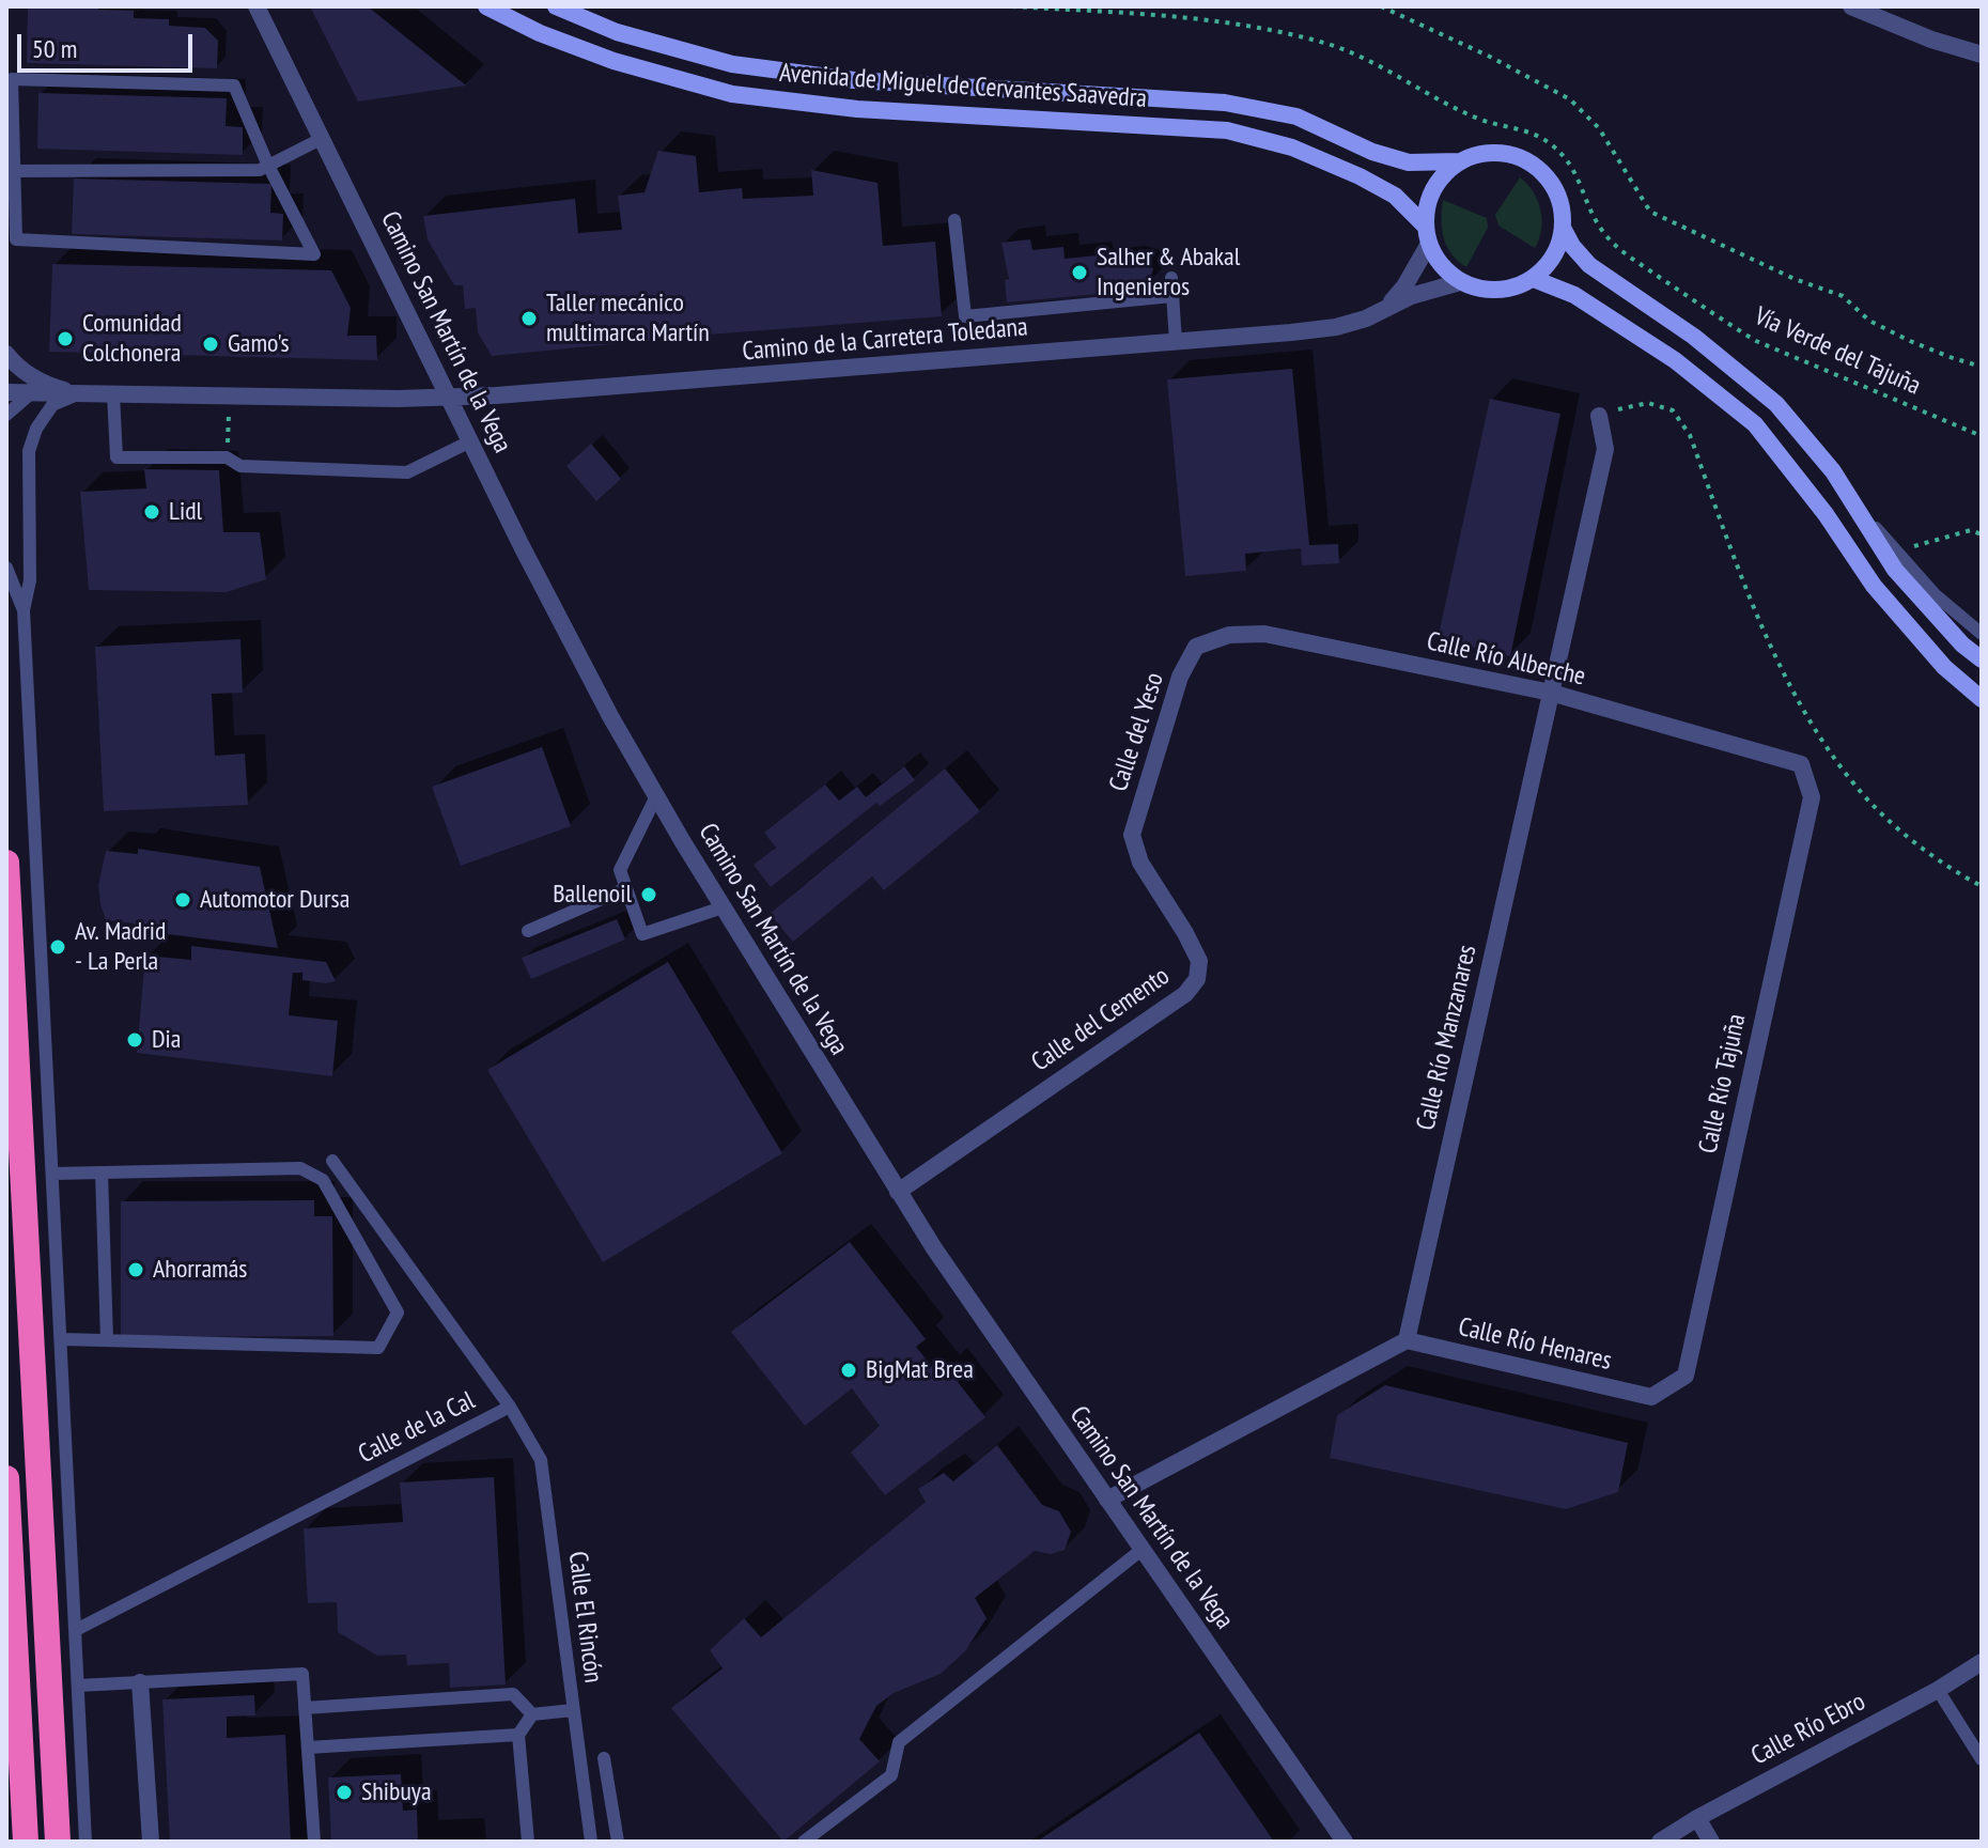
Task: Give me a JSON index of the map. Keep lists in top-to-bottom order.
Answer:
{
  "streets": {
    "main road": ["Avenida de Miguel de Cervantes Saavedra"],
    "street": [
      "Camino San Martín de la Vega",
      "Camino de la Carretera Toledana",
      "Calle Río Alberche",
      "Calle del Yeso",
      "Calle del Cemento",
      "Calle Río Manzanares",
      "Calle Río Tajuña",
      "Calle Río Henares",
      "Calle Río Ebro"
    ],
    "lane": ["Calle de la Cal", "Calle El Rincón"],
    "path": ["Vía Verde del Tajuña"]
  },
  "crossings": [
    ["Avenida de Miguel de Cervantes Saavedra", "Camino de la Carretera Toledana"],
    ["Camino San Martín de la Vega", "Camino de la Carretera Toledana"],
    ["Camino San Martín de la Vega", "Calle del Cemento"],
    ["Calle Río Alberche", "Calle del Yeso"],
    ["Calle Río Alberche", "Calle Río Manzanares"],
    ["Calle Río Alberche", "Calle Río Tajuña"],
    ["Calle del Yeso", "Calle del Cemento"],
    ["Calle Río Manzanares", "Calle Río Henares"],
    ["Calle Río Tajuña", "Calle Río Henares"],
    ["Calle de la Cal", "Calle El Rincón"]
  ],
  "places": [
    "Salher & Abakal Ingenieros",
    "Taller mecánico multimarca Martín",
    "Comunidad Colchonera",
    "Gamo's",
    "Lidl",
    "Ballenoil",
    "Automotor Dursa",
    "Av. Madrid - La Perla",
    "Dia",
    "Ahorramás",
    "BigMat Brea",
    "Shibuya"
  ],
  "scale_bar": "50 m"
}
